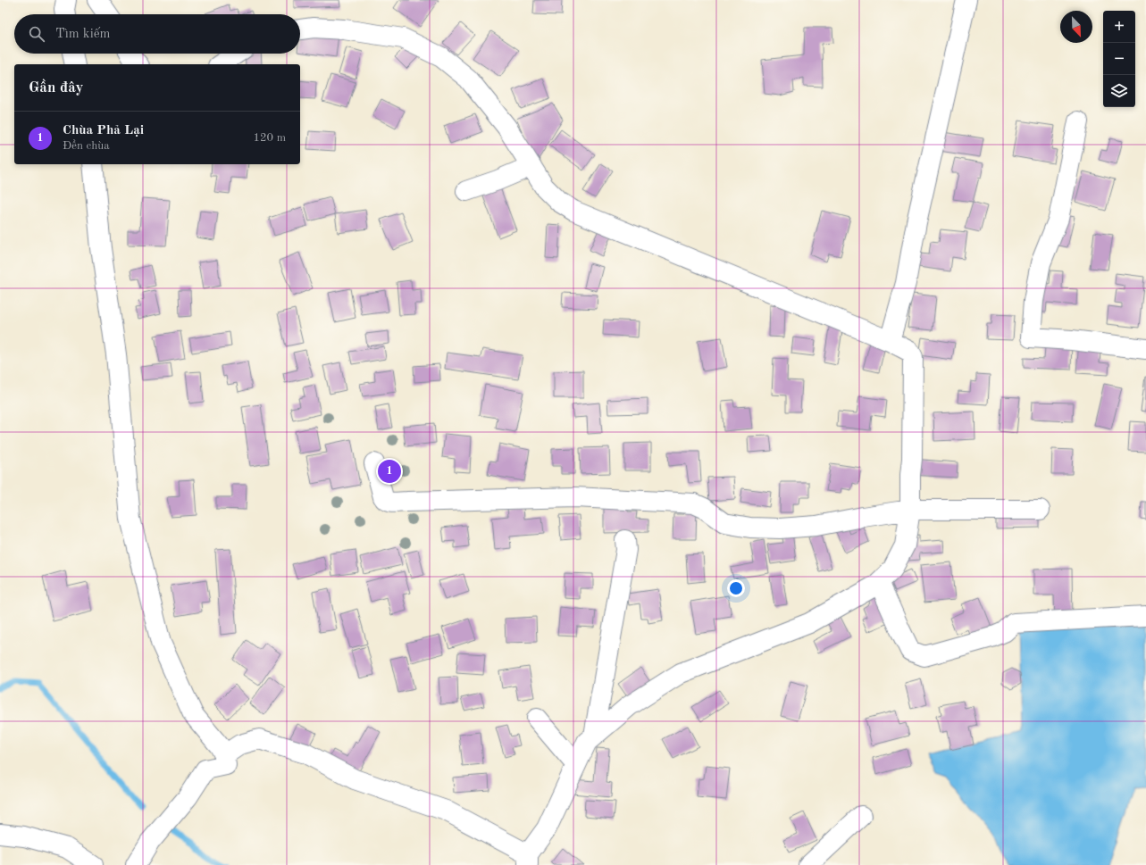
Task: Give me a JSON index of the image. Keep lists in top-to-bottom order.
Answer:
{
  "north": "bottom right",
  "page": {
    "map_buttons": ["+", "−"],
    "search": "Tìm kiếm",
    "heading": "Gần đây",
    "list": [
      {
        "mark": "1",
        "name": "Chùa Phả Lại",
        "note": "Đền chùa",
        "value": "120 m"
      }
    ],
    "pins": "1"
  }
}
